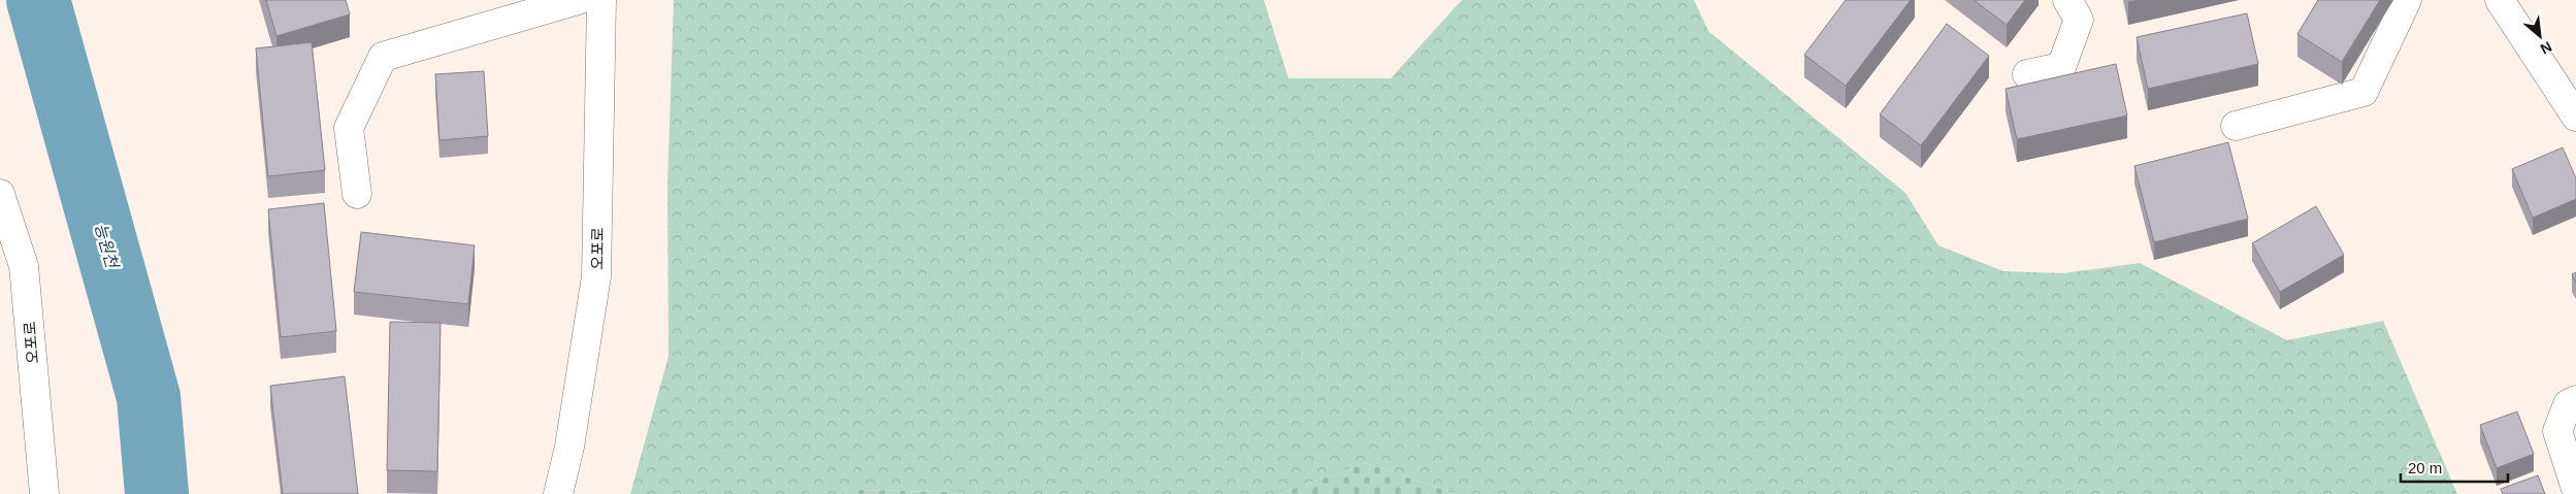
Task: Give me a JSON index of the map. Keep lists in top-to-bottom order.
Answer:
{
  "streets": {
    "street": ["오포로"]
  },
  "water": ["능원천"],
  "scale_bar": "20 m",
  "north": "bottom right"
}
